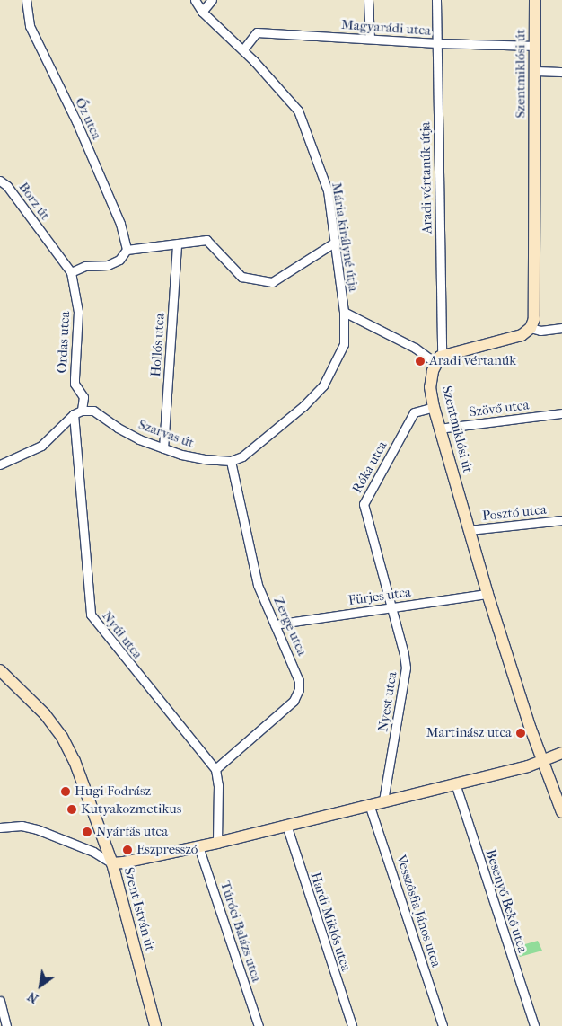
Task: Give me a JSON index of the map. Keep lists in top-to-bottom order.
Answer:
{
  "streets": {
    "street": [
      "Magyarádi utca",
      "Szentmiklósi út",
      "Őz utca",
      "Aradi vértanúk útja",
      "Borz út",
      "Mária királyné útja",
      "Ordas utca",
      "Hollós utca",
      "Szövő utca",
      "Szarvas út",
      "Róka utca",
      "Posztó utca",
      "Fürjes utca",
      "Zerge utca",
      "Nyúl utca",
      "Nyest utca",
      "Besenyő Bekő utca",
      "Szent István út",
      "Vesszősfia János utca",
      "Hardi Miklós utca",
      "Túróci Balázs utca"
    ]
  },
  "crossings": [
    ["Magyarádi utca", "Szentmiklósi út"],
    ["Magyarádi utca", "Aradi vértanúk útja"],
    ["Magyarádi utca", "Mária királyné útja"],
    ["Szentmiklósi út", "Aradi vértanúk útja"],
    ["Szentmiklósi út", "Mária királyné útja"],
    ["Szentmiklósi út", "Szövő utca"],
    ["Szentmiklósi út", "Róka utca"],
    ["Szentmiklósi út", "Posztó utca"],
    ["Szentmiklósi út", "Fürjes utca"],
    ["Aradi vértanúk útja", "Mária királyné útja"],
    ["Borz út", "Ordas utca"],
    ["Ordas utca", "Szarvas út"],
    ["Hollós utca", "Szarvas út"],
    ["Szarvas út", "Zerge utca"],
    ["Róka utca", "Fürjes utca"],
    ["Róka utca", "Nyest utca"],
    ["Fürjes utca", "Zerge utca"],
    ["Fürjes utca", "Nyest utca"],
    ["Zerge utca", "Nyúl utca"]
  ],
  "places": [
    "Aradi vértanúk",
    "Martinász utca",
    "Hugi Fodrász",
    "Kutyakozmetikus",
    "Nyárfás utca",
    "Eszpresszó"
  ],
  "north": "bottom left"
}
